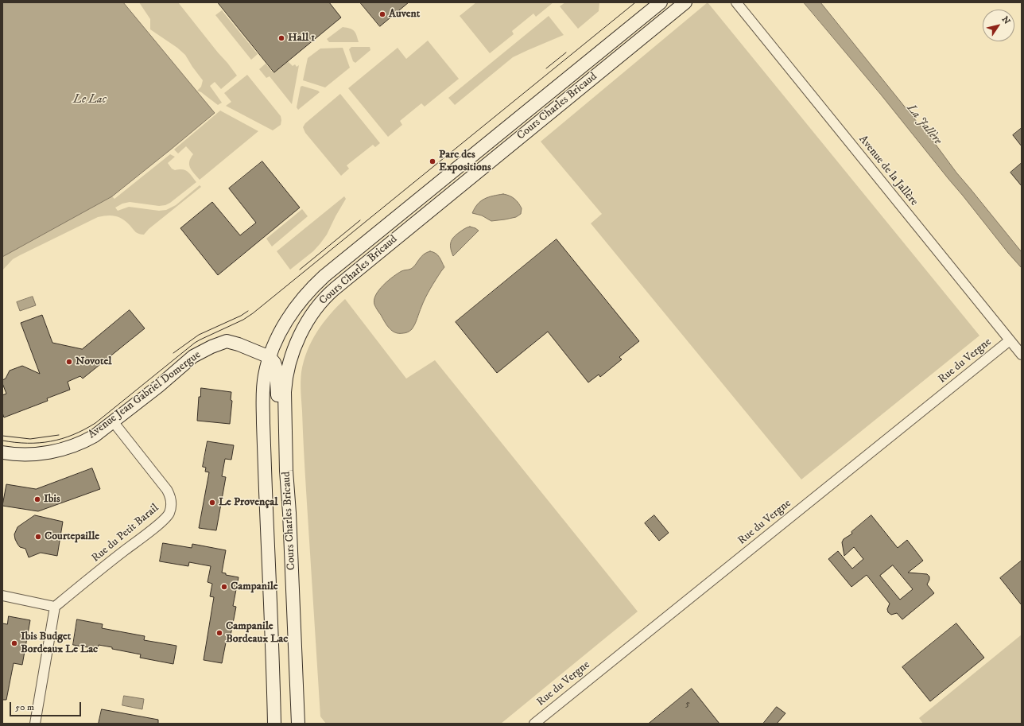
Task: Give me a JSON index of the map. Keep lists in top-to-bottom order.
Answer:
{
  "streets": {
    "main road": ["Cours Charles Bricaud", "Avenue Jean Gabriel Domergue"],
    "street": ["Avenue de la Jallère", "Rue du Vergne", "Rue du Petit Barail"]
  },
  "crossings": [
    ["Cours Charles Bricaud", "Avenue Jean Gabriel Domergue"],
    ["Avenue de la Jallère", "Rue du Vergne"],
    ["Avenue Jean Gabriel Domergue", "Rue du Petit Barail"]
  ],
  "water": ["Le Lac", "La Jallère"],
  "places": [
    "Auvent",
    "Hall 1",
    "Parc des Expositions",
    "Novotel",
    "Ibis",
    "Le Provençal",
    "Courtepaille",
    "Campanile",
    "Campanile Bordeaux Lac",
    "Ibis Budget Bordeaux Le Lac"
  ],
  "house_numbers": ["5"],
  "scale_bar": "50 m",
  "north": "top right"
}
